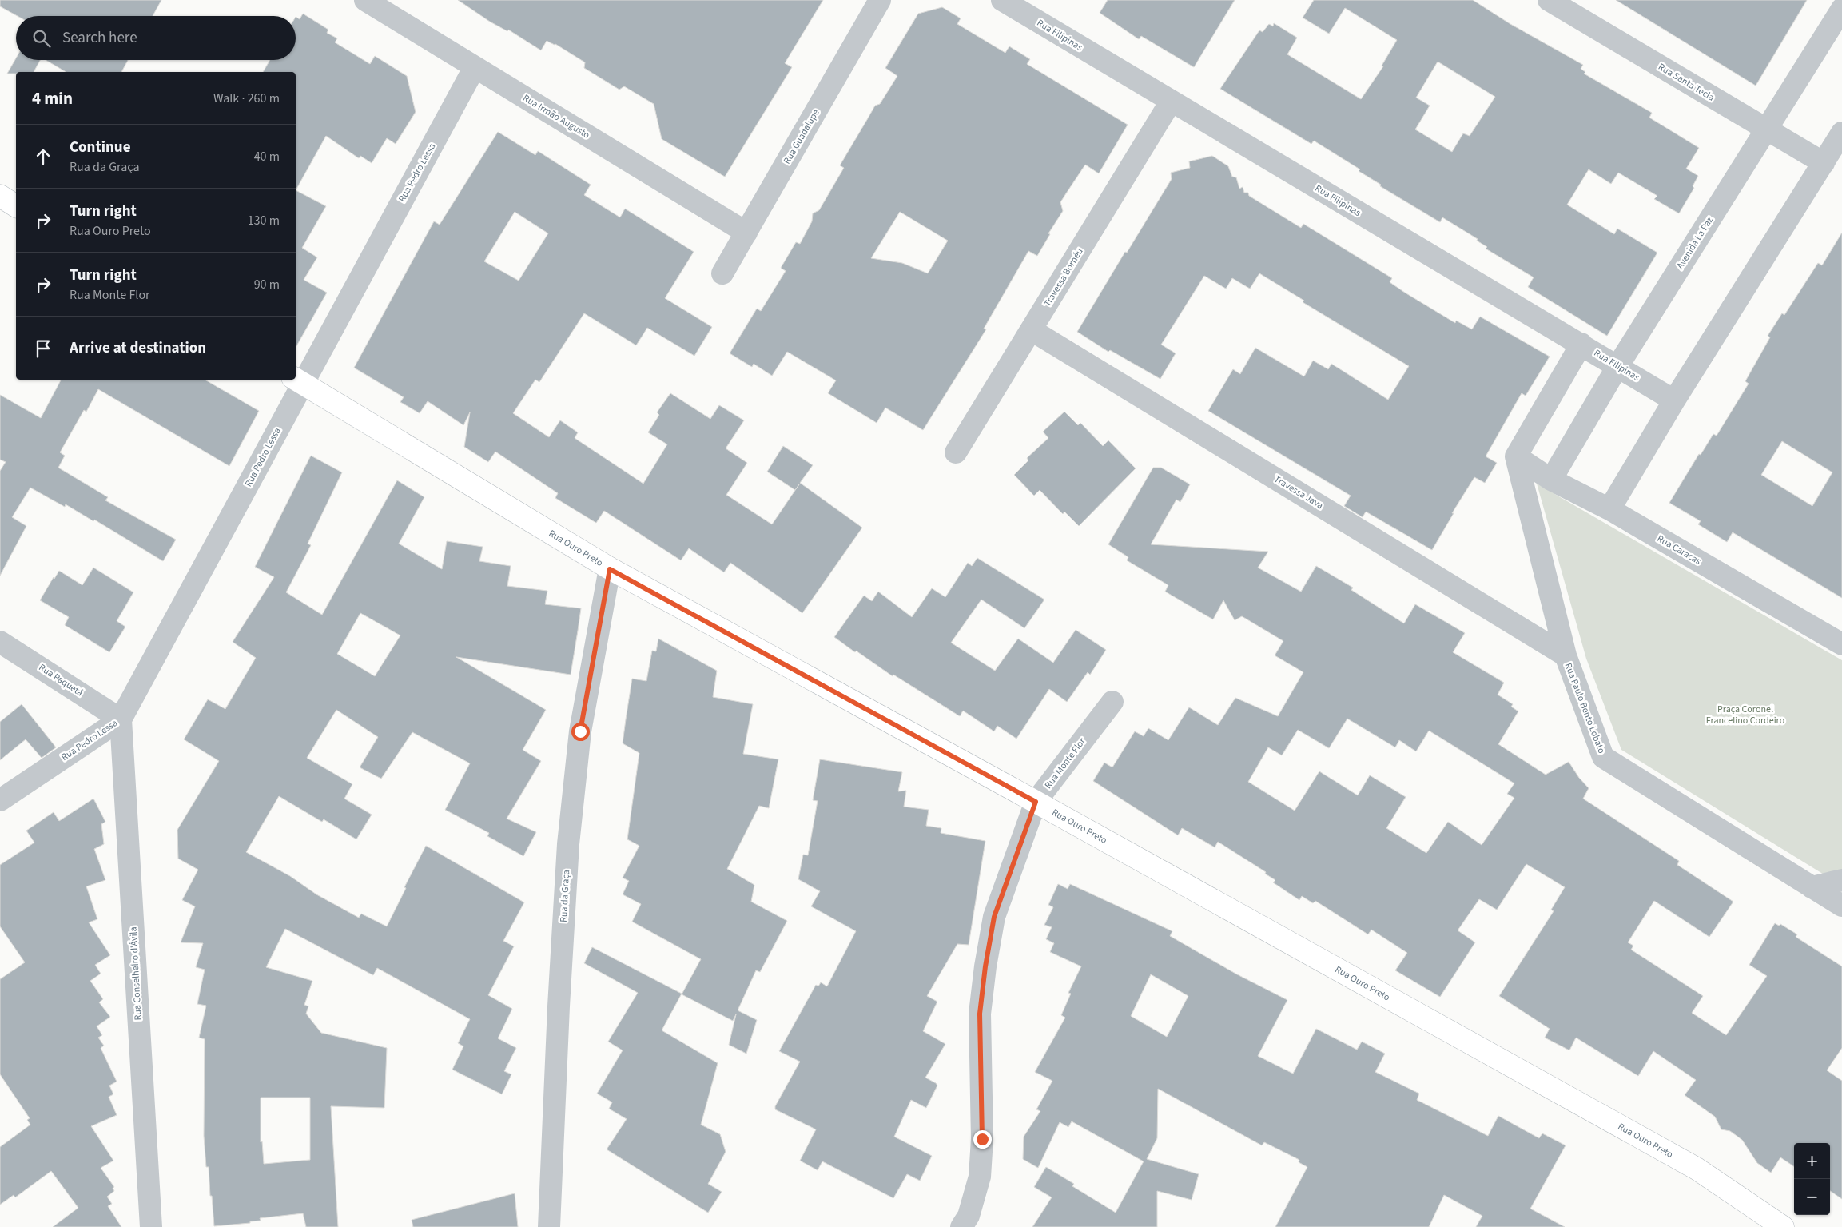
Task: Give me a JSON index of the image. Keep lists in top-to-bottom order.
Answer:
{
  "streets": {
    "main road": ["Rua Ouro Preto"],
    "street": [
      "Rua Filipinas",
      "Rua Santa Tecla",
      "Rua Irmão Augusto",
      "Rua Guadalupe",
      "Rua Pedro Lessa",
      "Avenida La Paz",
      "Travessa Bornéu",
      "Travessa Java",
      "Rua Caracas",
      "Rua Paquetá",
      "Rua Paulo Bento Lobato",
      "Rua Monte Flor",
      "Rua da Graça",
      "Rua Conselheiro d'Ávila"
    ]
  },
  "crossings": [
    ["Rua Filipinas", "Avenida La Paz"],
    ["Rua Filipinas", "Travessa Bornéu"],
    ["Rua Santa Tecla", "Avenida La Paz"],
    ["Rua Irmão Augusto", "Rua Guadalupe"],
    ["Rua Irmão Augusto", "Rua Pedro Lessa"],
    ["Rua Pedro Lessa", "Rua Ouro Preto"],
    ["Rua Pedro Lessa", "Rua Paquetá"],
    ["Rua Pedro Lessa", "Rua Conselheiro d'Ávila"],
    ["Avenida La Paz", "Rua Caracas"],
    ["Travessa Bornéu", "Travessa Java"],
    ["Travessa Java", "Rua Paulo Bento Lobato"],
    ["Rua Ouro Preto", "Rua Monte Flor"],
    ["Rua Ouro Preto", "Rua da Graça"],
    ["Rua Caracas", "Rua Paulo Bento Lobato"],
    ["Rua Paquetá", "Rua Conselheiro d'Ávila"]
  ],
  "parks": ["Praça Coronel Francelino Cordeiro"],
  "page": {
    "search": "Search here",
    "heading": ["4 min", "Walk · 260 m"],
    "list": [
      ["Continue", "Rua da Graça", "40 m"],
      ["Turn right", "Rua Ouro Preto", "130 m"],
      ["Turn right", "Rua Monte Flor", "90 m"],
      "Arrive at destination"
    ],
    "map_buttons": ["+", "−"]
  }
}
